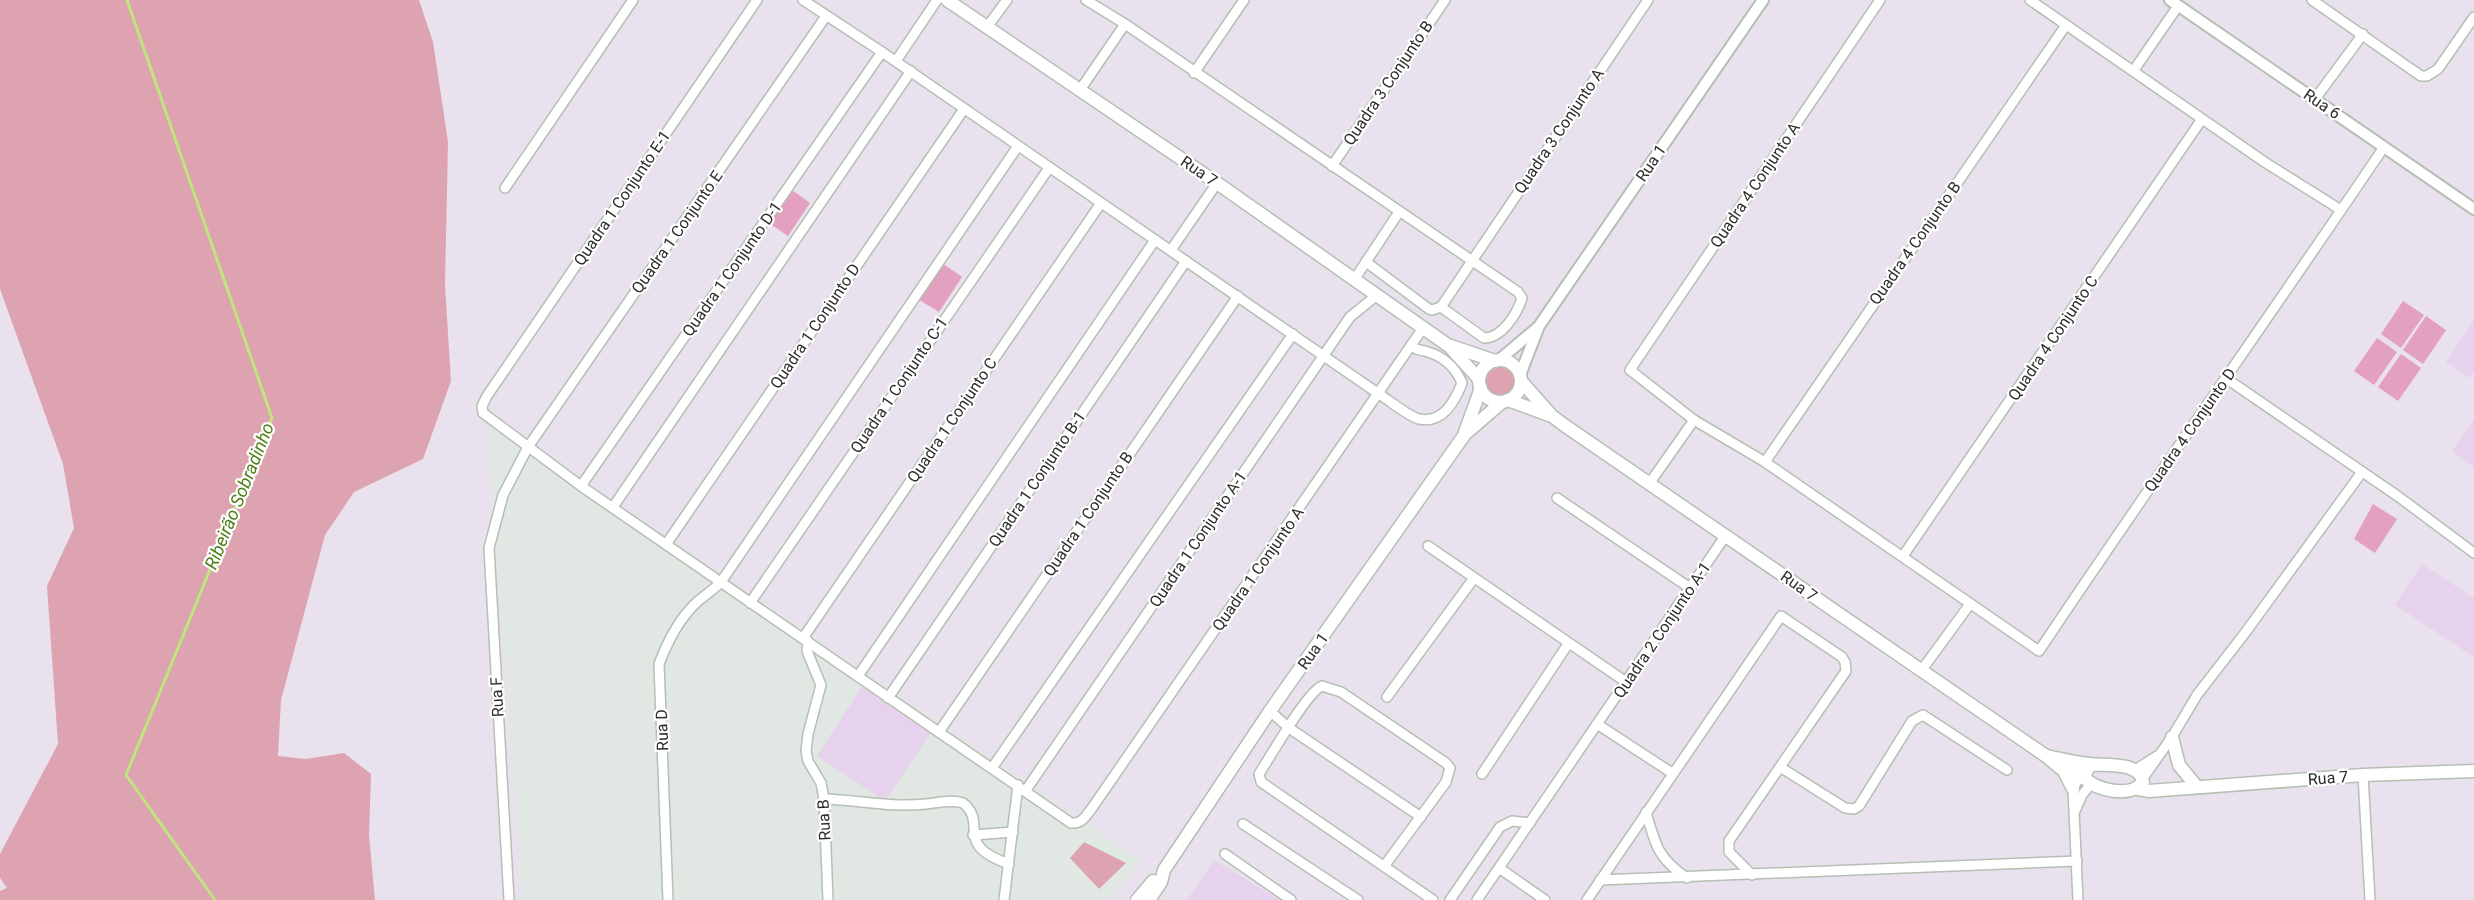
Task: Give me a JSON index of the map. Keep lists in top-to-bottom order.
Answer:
{
  "streets": {
    "main road": ["Rua 1", "Rua 7"],
    "street": [
      "Quadra 3 Conjunto B",
      "Rua 6",
      "Quadra 3 Conjunto A",
      "Quadra 4 Conjunto A",
      "Quadra 1 Conjunto E-1",
      "Quadra 1 Conjunto E",
      "Quadra 4 Conjunto B",
      "Quadra 1 Conjunto D-1",
      "Quadra 1 Conjunto D",
      "Quadra 4 Conjunto C",
      "Quadra 1 Conjunto C-1",
      "Quadra 1 Conjunto C",
      "Quadra 4 Conjunto D",
      "Quadra 1 Conjunto B-1",
      "Quadra 1 Conjunto B",
      "Quadra 1 Conjunto A-1",
      "Quadra 1 Conjunto A",
      "Quadra 2 Conjunto A-1",
      "Rua F",
      "Rua D",
      "Rua B"
    ]
  },
  "crossings": [
    ["Rua 6", "Quadra 4 Conjunto D"],
    ["Rua 1", "Rua 7"],
    ["Rua 7", "Quadra 1 Conjunto A-1"],
    ["Rua 7", "Quadra 1 Conjunto A"],
    ["Rua 7", "Quadra 2 Conjunto A-1"],
    ["Quadra 1 Conjunto E-1", "Quadra 1 Conjunto E"],
    ["Quadra 1 Conjunto E", "Rua F"],
    ["Quadra 1 Conjunto C", "Rua B"],
    ["Quadra 1 Conjunto A-1", "Quadra 1 Conjunto A"]
  ],
  "water": ["Ribeirão Sobradinho"]
}
